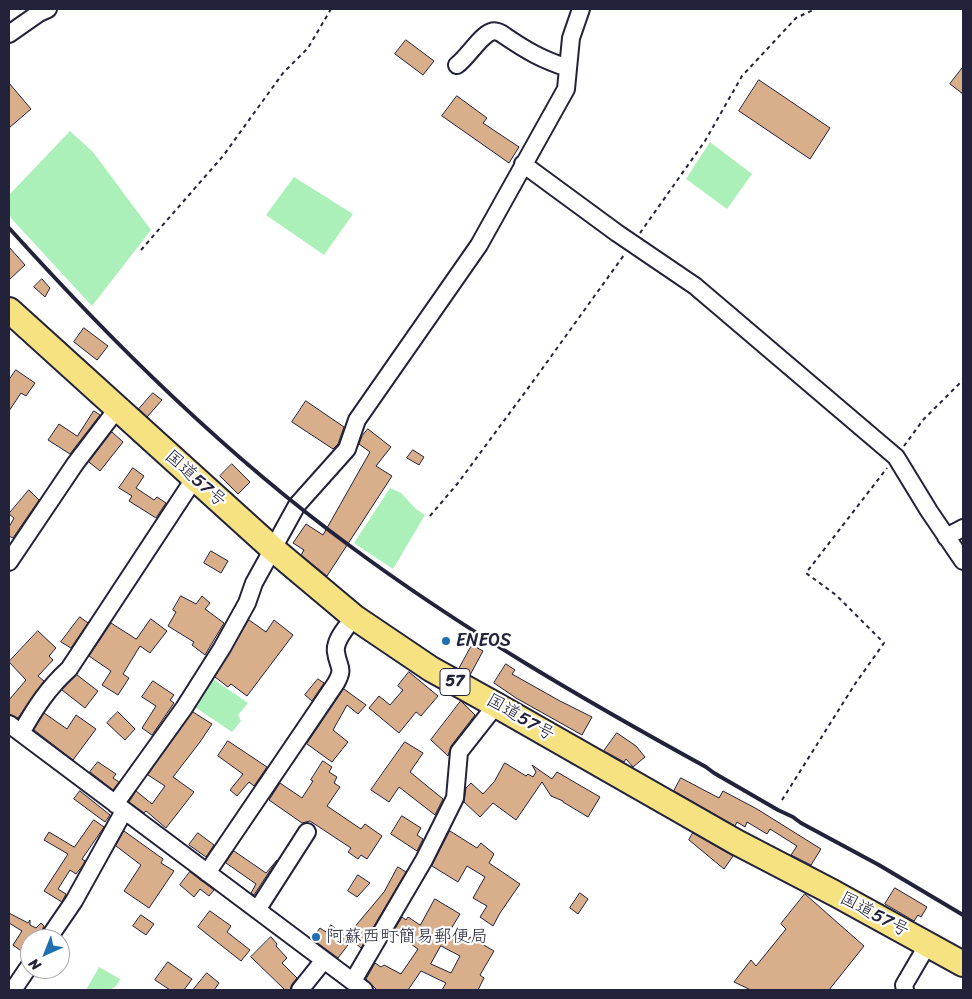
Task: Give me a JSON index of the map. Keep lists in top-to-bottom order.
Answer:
{
  "streets": {
    "highway": ["国道57号", "57"]
  },
  "places": ["ENEOS", "阿蘇西町簡易郵便局"],
  "north": "bottom left"
}
